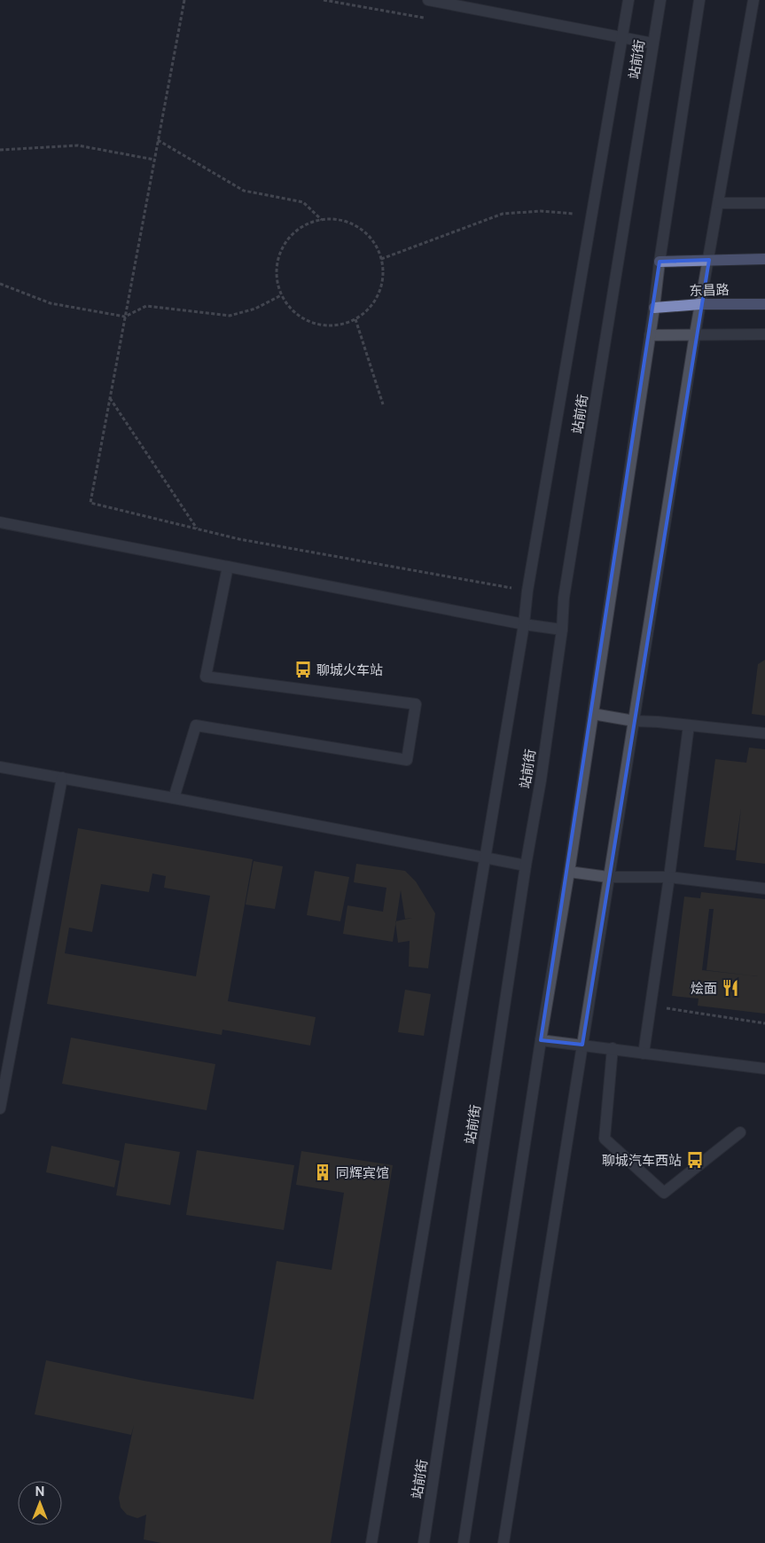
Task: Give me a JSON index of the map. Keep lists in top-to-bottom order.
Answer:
{
  "streets": {
    "main road": ["东昌路"],
    "street": ["站前街"]
  },
  "places": {
    "bus stop": ["聊城火车站", "聊城汽车西站"],
    "restaurant": ["烩面"],
    "building": ["同辉宾馆"]
  },
  "north": "top"
}
